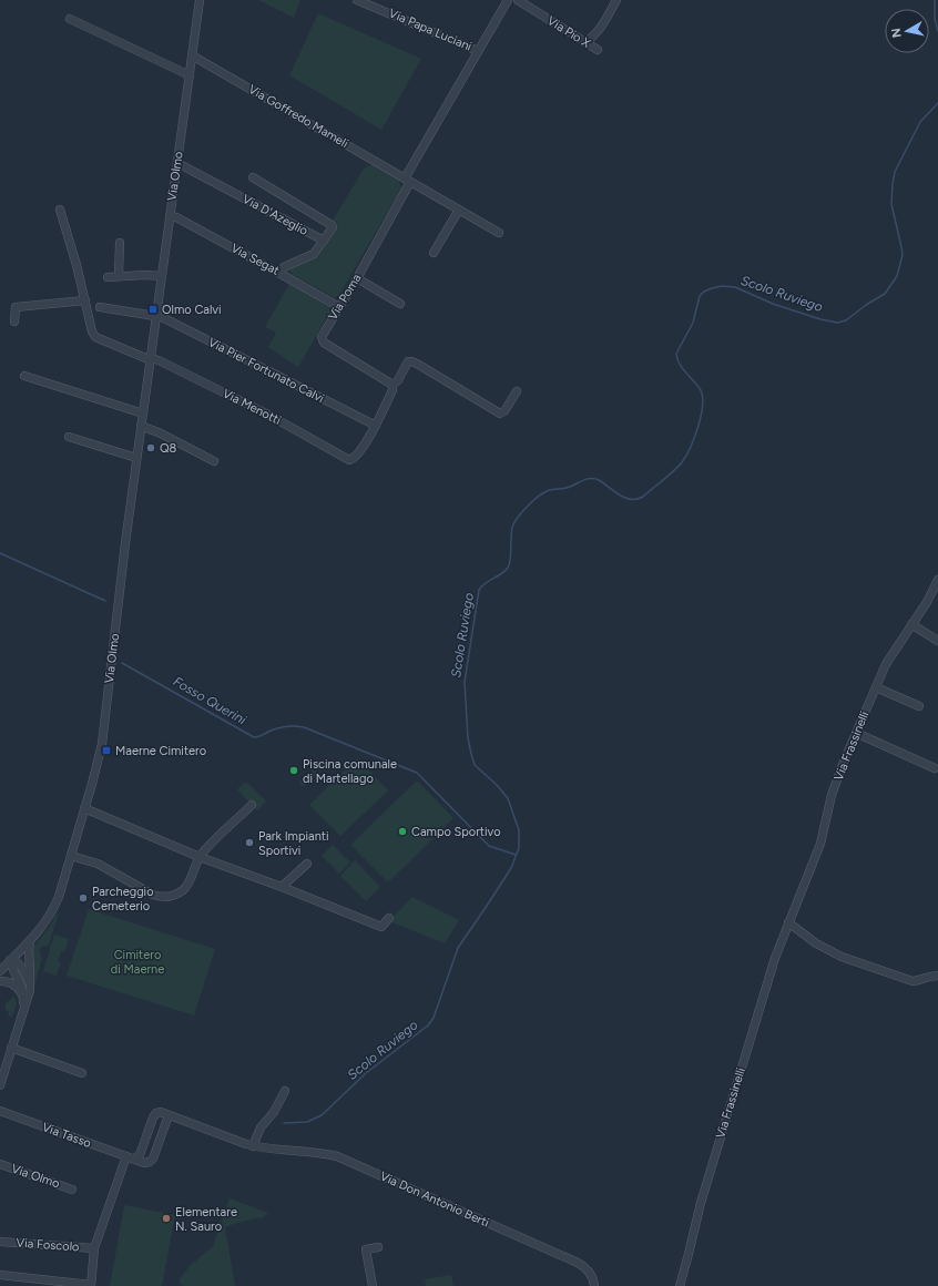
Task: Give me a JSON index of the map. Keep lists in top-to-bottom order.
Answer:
{
  "streets": {
    "street": [
      "Via Papa Luciani",
      "Via Pio X",
      "Via Goffredo Mameli",
      "Via Olmo",
      "Via D'Azeglio",
      "Via Segat",
      "Via Poma",
      "Via Pier Fortunato Calvi",
      "Via Menotti",
      "Via Frassinelli",
      "Via Tasso",
      "Via Don Antonio Berti",
      "Via Foscolo"
    ]
  },
  "crossings": [
    ["Via Papa Luciani", "Via Poma"],
    ["Via Goffredo Mameli", "Via Olmo"],
    ["Via Goffredo Mameli", "Via Poma"],
    ["Via Olmo", "Via D'Azeglio"],
    ["Via Olmo", "Via Segat"],
    ["Via Olmo", "Via Pier Fortunato Calvi"],
    ["Via Olmo", "Via Menotti"],
    ["Via D'Azeglio", "Via Segat"],
    ["Via Segat", "Via Poma"],
    ["Via Pier Fortunato Calvi", "Via Menotti"]
  ],
  "water": ["Scolo Ruviego", "Fosso Querini"],
  "parks": ["Cimitero di Maerne"],
  "places": {
    "transit": ["Olmo Calvi", "Maerne Cimitero"],
    "other": [
      "Q8",
      "Piscina comunale di Martellago",
      "Campo Sportivo",
      "Park Impianti Sportivi",
      "Parcheggio Cemeterio",
      "Elementare N. Sauro"
    ]
  },
  "north": "left"
}
